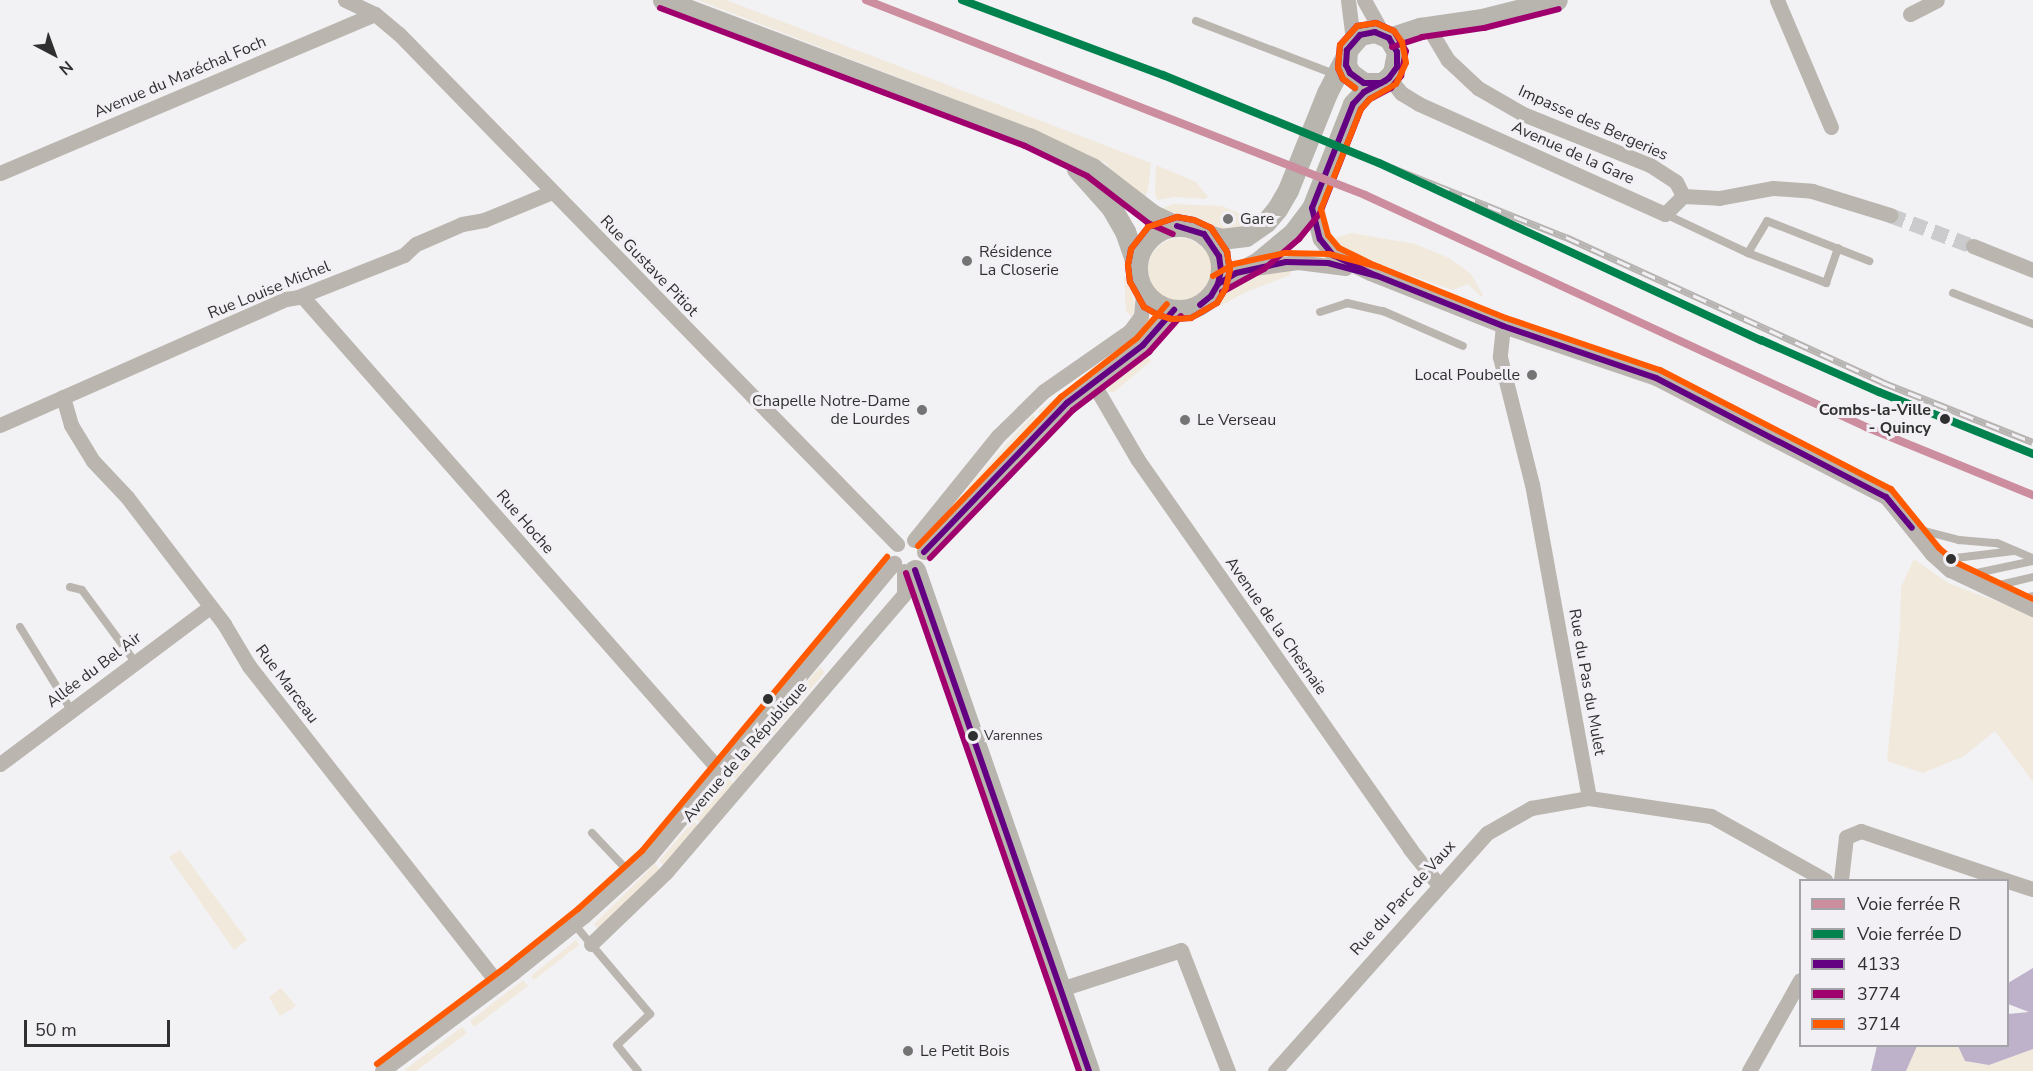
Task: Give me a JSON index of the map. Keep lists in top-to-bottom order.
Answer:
{
  "streets": {
    "street": [
      "Avenue du Maréchal Foch",
      "Impasse des Bergeries",
      "Avenue de la Gare",
      "Rue Gustave Pitiot",
      "Rue Louise Michel",
      "Rue Hoche",
      "Avenue de la Chesnaie",
      "Allée du Bel Air",
      "Rue du Pas du Mulet",
      "Rue Marceau",
      "Avenue de la République",
      "Rue du Parc de Vaux"
    ]
  },
  "crossings": [
    ["Avenue du Maréchal Foch", "Rue Gustave Pitiot"],
    ["Rue Gustave Pitiot", "Rue Louise Michel"],
    ["Rue Gustave Pitiot", "Avenue de la République"],
    ["Rue Louise Michel", "Rue Hoche"],
    ["Rue Louise Michel", "Rue Marceau"],
    ["Rue Hoche", "Avenue de la République"],
    ["Avenue de la Chesnaie", "Avenue de la République"],
    ["Avenue de la Chesnaie", "Rue du Parc de Vaux"],
    ["Allée du Bel Air", "Rue Marceau"],
    ["Rue du Pas du Mulet", "Rue du Parc de Vaux"],
    ["Rue Marceau", "Avenue de la République"]
  ],
  "places": [
    "Gare",
    "Résidence La Closerie",
    "Local Poubelle",
    "Chapelle Notre-Dame de Lourdes",
    "Combs-la-Ville - Quincy",
    "Le Verseau",
    "Varennes",
    "Le Petit Bois"
  ],
  "lines": [
    "rail line R",
    "rail line D",
    "transit line 3774",
    "transit line 3714",
    "transit line 4133"
  ],
  "legend": [
    "Voie ferrée R",
    "Voie ferrée D",
    "4133",
    "3774",
    "3714"
  ],
  "scale_bar": "50 m",
  "north": "bottom right"
}
